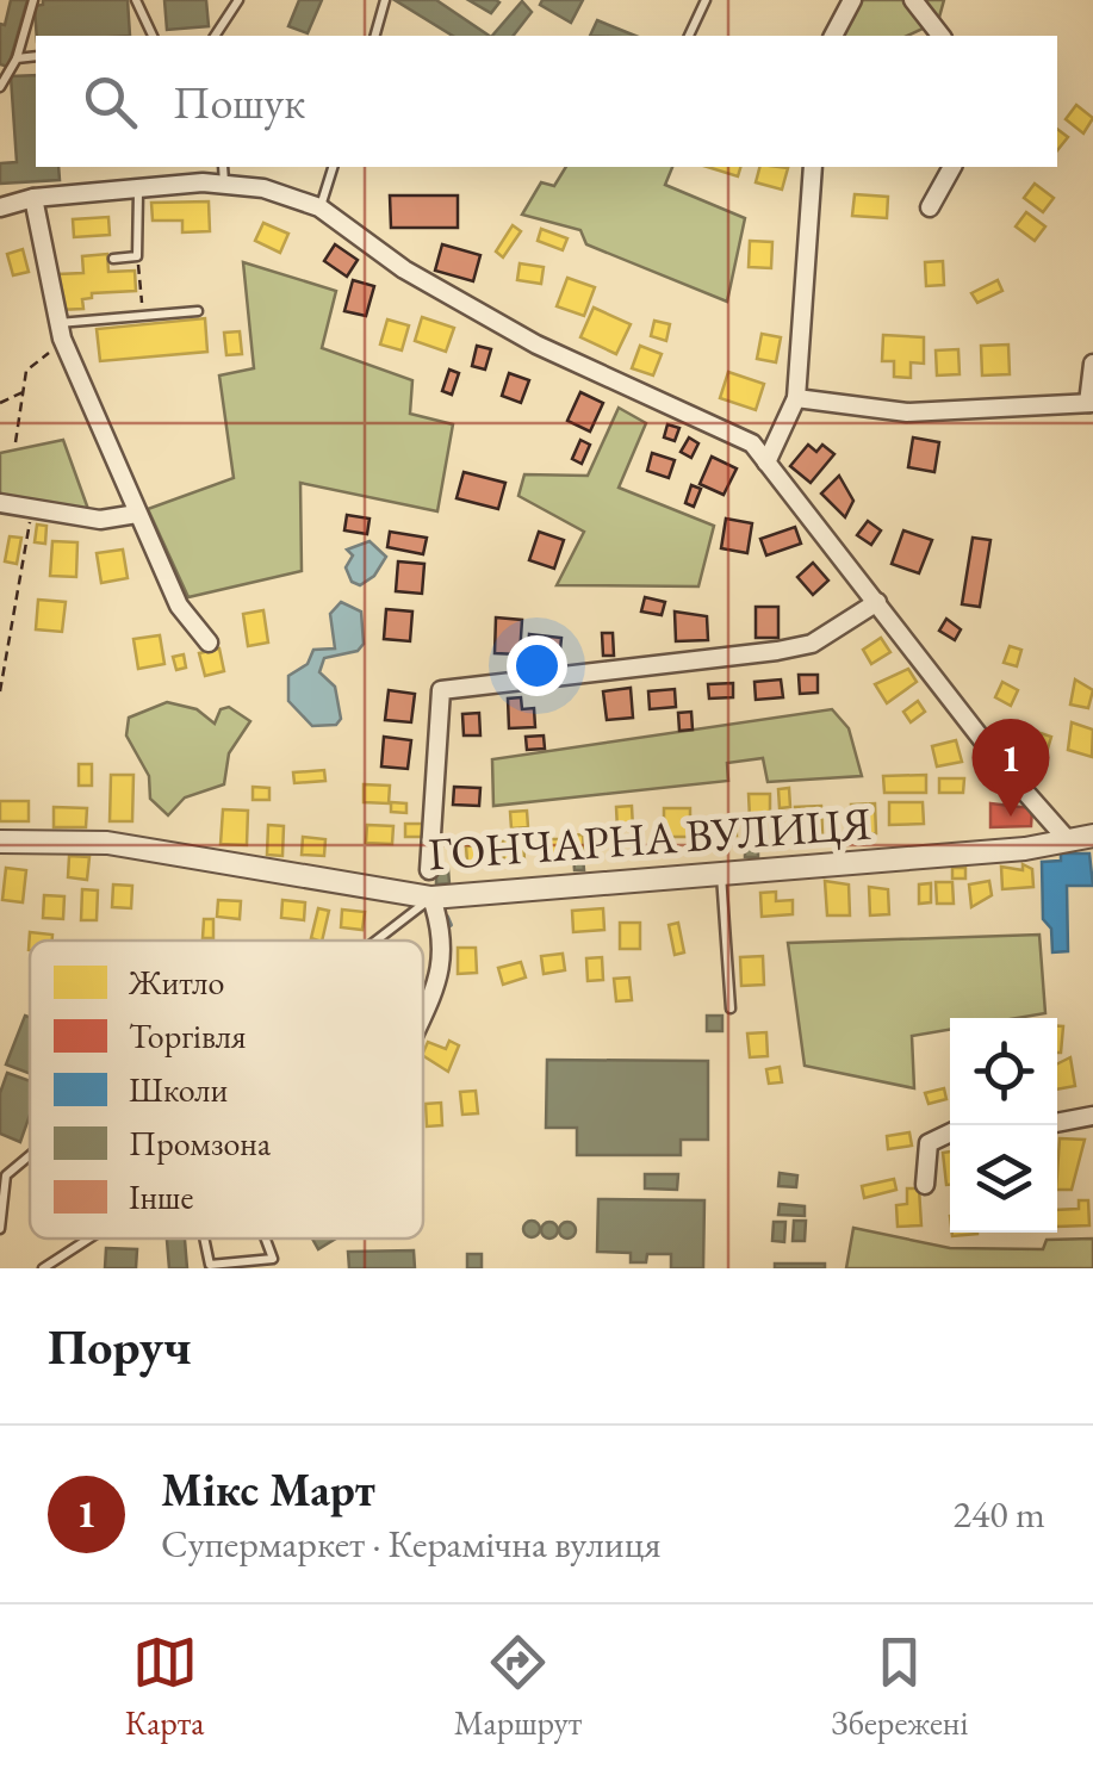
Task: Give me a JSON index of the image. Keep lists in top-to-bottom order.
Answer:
{
  "streets": {
    "street": ["ГОНЧАРНА ВУЛИЦЯ"]
  },
  "legend": [
    "Житло",
    "Торгівля",
    "Школи",
    "Промзона",
    "Інше"
  ],
  "page": {
    "search": "Пошук",
    "pins": "1",
    "heading": "Поруч",
    "list": [
      {
        "mark": "1",
        "name": "Мікс Март",
        "note": "Супермаркет · Керамічна вулиця",
        "value": "240 m"
      }
    ],
    "nav": ["Карта", "Маршрут", "Збережені"]
  }
}
